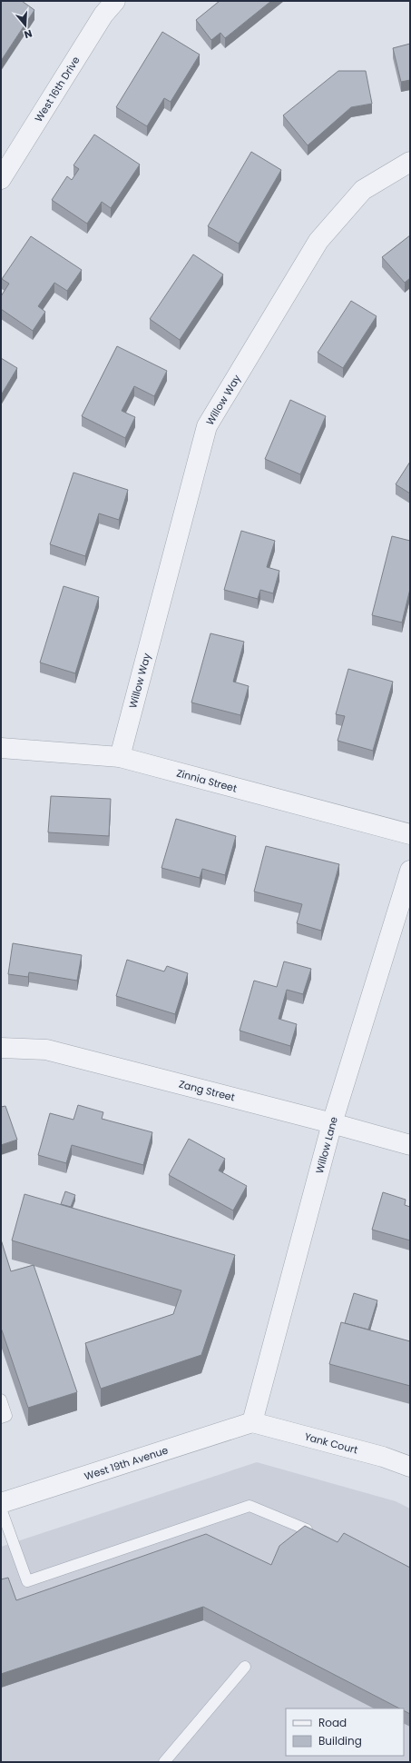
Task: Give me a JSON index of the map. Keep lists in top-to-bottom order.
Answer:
{
  "streets": {
    "street": [
      "West 16th Drive",
      "Willow Way",
      "Zinnia Street",
      "Zang Street",
      "Willow Lane",
      "Yank Court",
      "West 19th Avenue"
    ]
  },
  "crossings": [
    ["Willow Way", "Zinnia Street"],
    ["Zang Street", "Willow Lane"],
    ["Willow Lane", "Yank Court"],
    ["Willow Lane", "West 19th Avenue"],
    ["Yank Court", "West 19th Avenue"]
  ],
  "legend": ["Road", "Building"],
  "north": "bottom"
}
